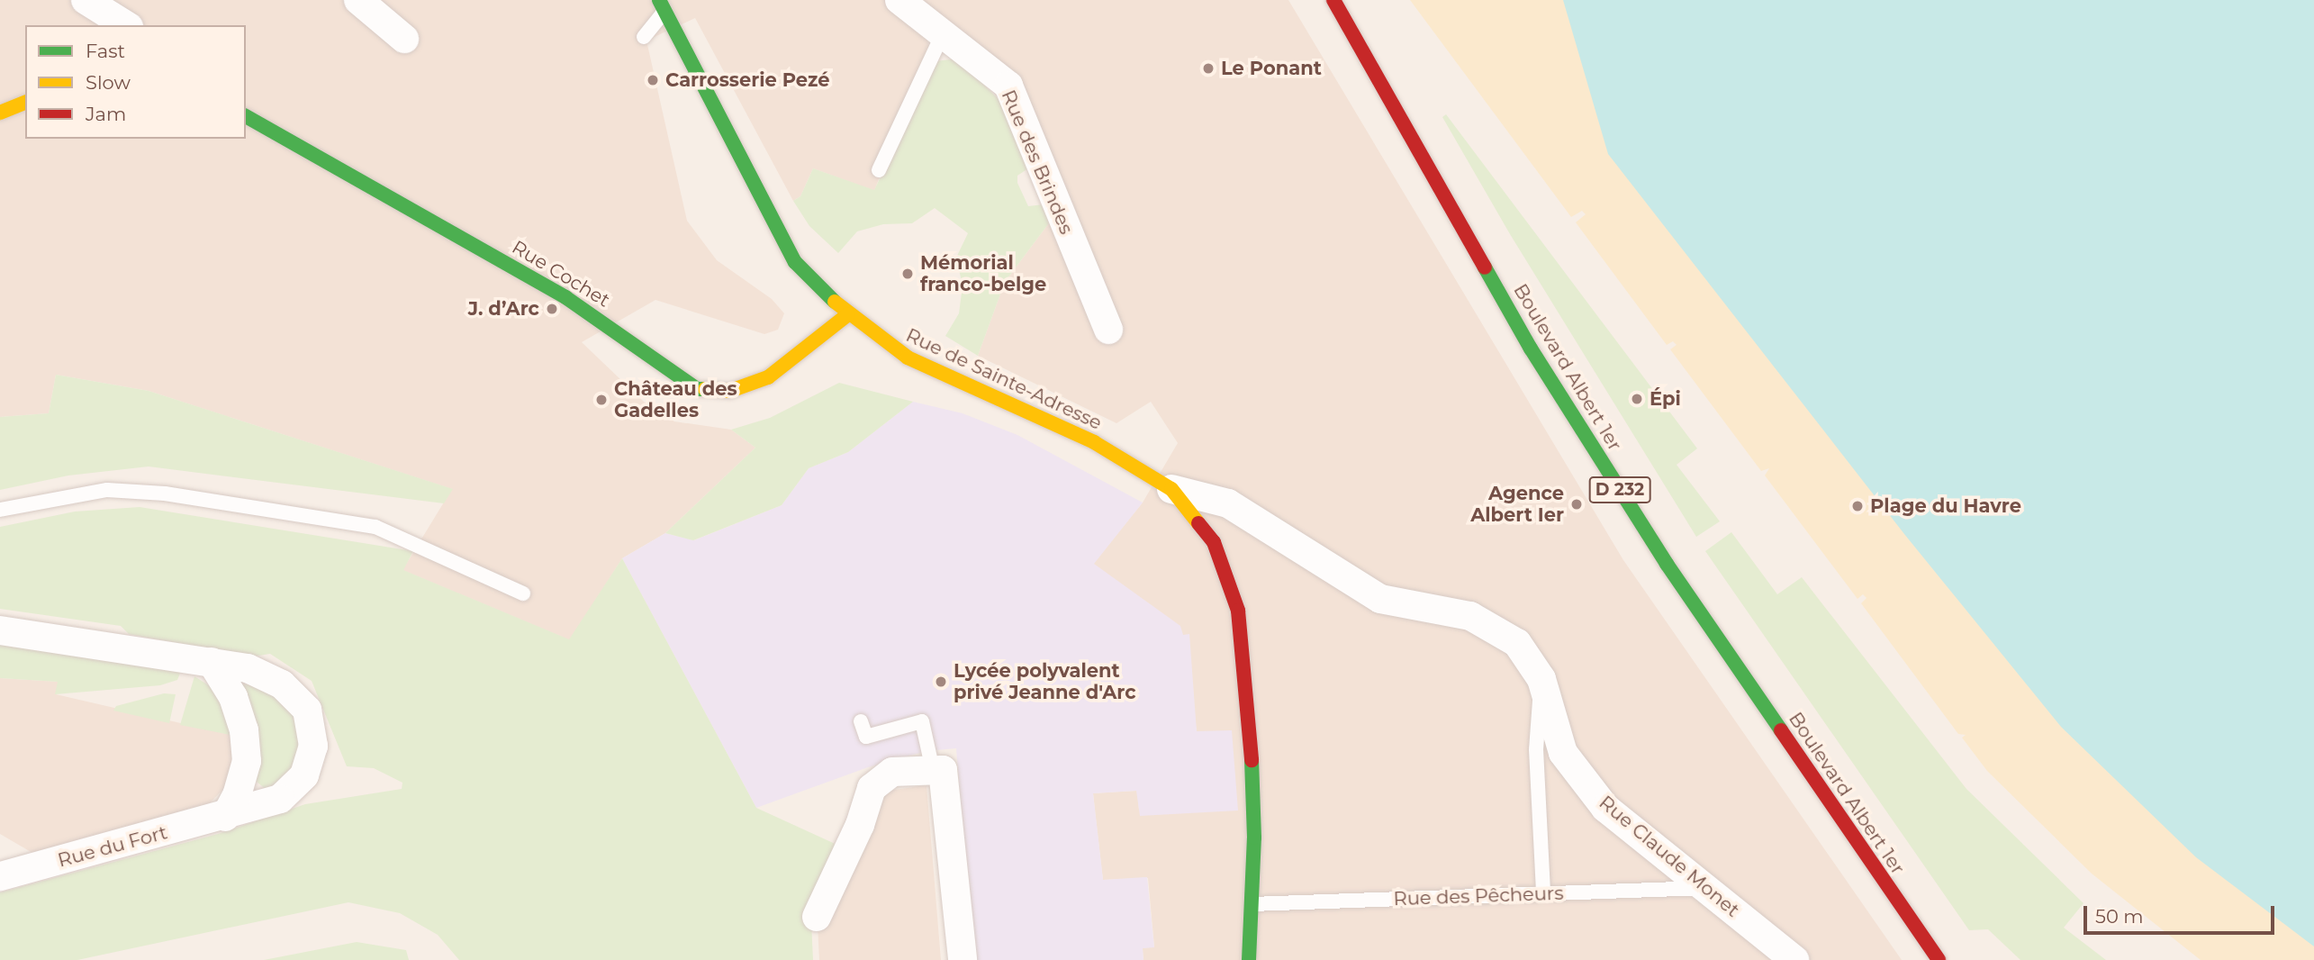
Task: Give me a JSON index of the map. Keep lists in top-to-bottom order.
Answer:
{
  "streets": {
    "main road": [
      "Rue Cochet",
      "Boulevard Albert 1er",
      "Rue de Sainte-Adresse",
      "D 232"
    ],
    "street": ["Rue des Brindes", "Rue du Fort", "Rue Claude Monet"],
    "lane": ["Rue des Pêcheurs"]
  },
  "crossings": [
    ["Rue Cochet", "Rue de Sainte-Adresse"],
    ["Rue de Sainte-Adresse", "Rue Claude Monet"],
    ["Rue Claude Monet", "Rue des Pêcheurs"]
  ],
  "places": [
    "Le Ponant",
    "Carrosserie Pezé",
    "Mémorial franco-belge",
    "J. d’Arc",
    "Épi",
    "Château des Gadelles",
    "Agence Albert Ier",
    "Plage du Havre",
    "Lycée polyvalent privé Jeanne d'Arc"
  ],
  "legend": ["Fast", "Slow", "Jam"],
  "scale_bar": "50 m"
}
